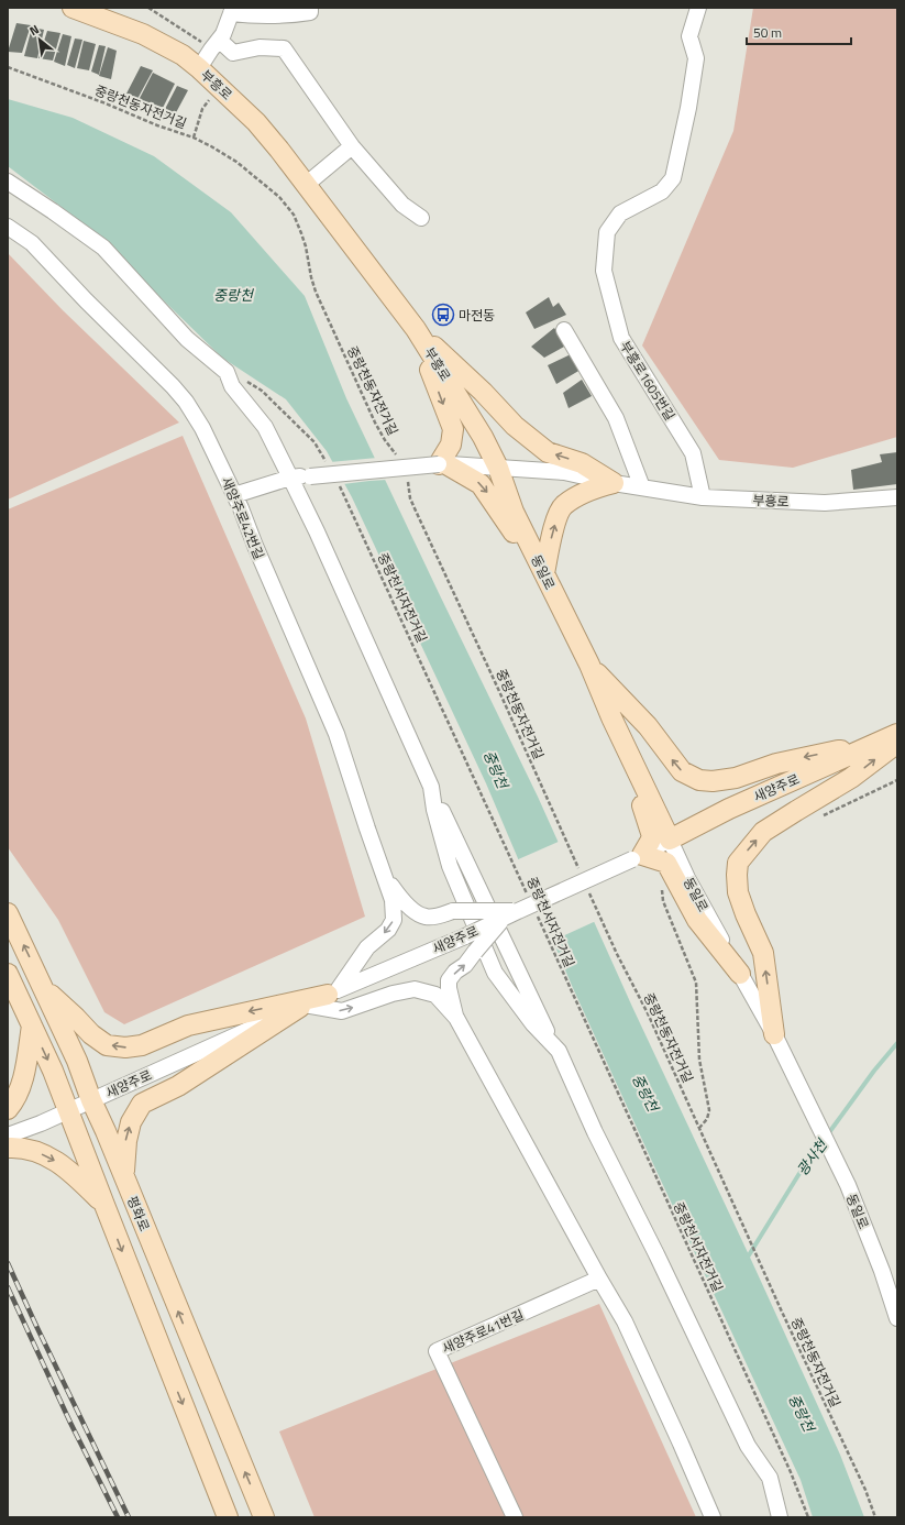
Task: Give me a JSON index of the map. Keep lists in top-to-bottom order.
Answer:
{
  "streets": {
    "main road": [
      "부흥로",
      "동일로",
      "새양주로",
      "평화로"
    ],
    "street": ["부흥로1605번길", "새양주로42번길", "새양주로41번길"],
    "path": ["중랑천동자전거길", "중랑천서자전거길"]
  },
  "crossings": [
    ["부흥로", "부흥로1605번길"],
    ["부흥로", "동일로"],
    ["동일로", "새양주로"],
    ["새양주로", "평화로"]
  ],
  "water": ["중랑천", "광사천"],
  "places": {
    "bus stop": ["마전동"]
  },
  "scale_bar": "50 m",
  "north": "top left"
}
